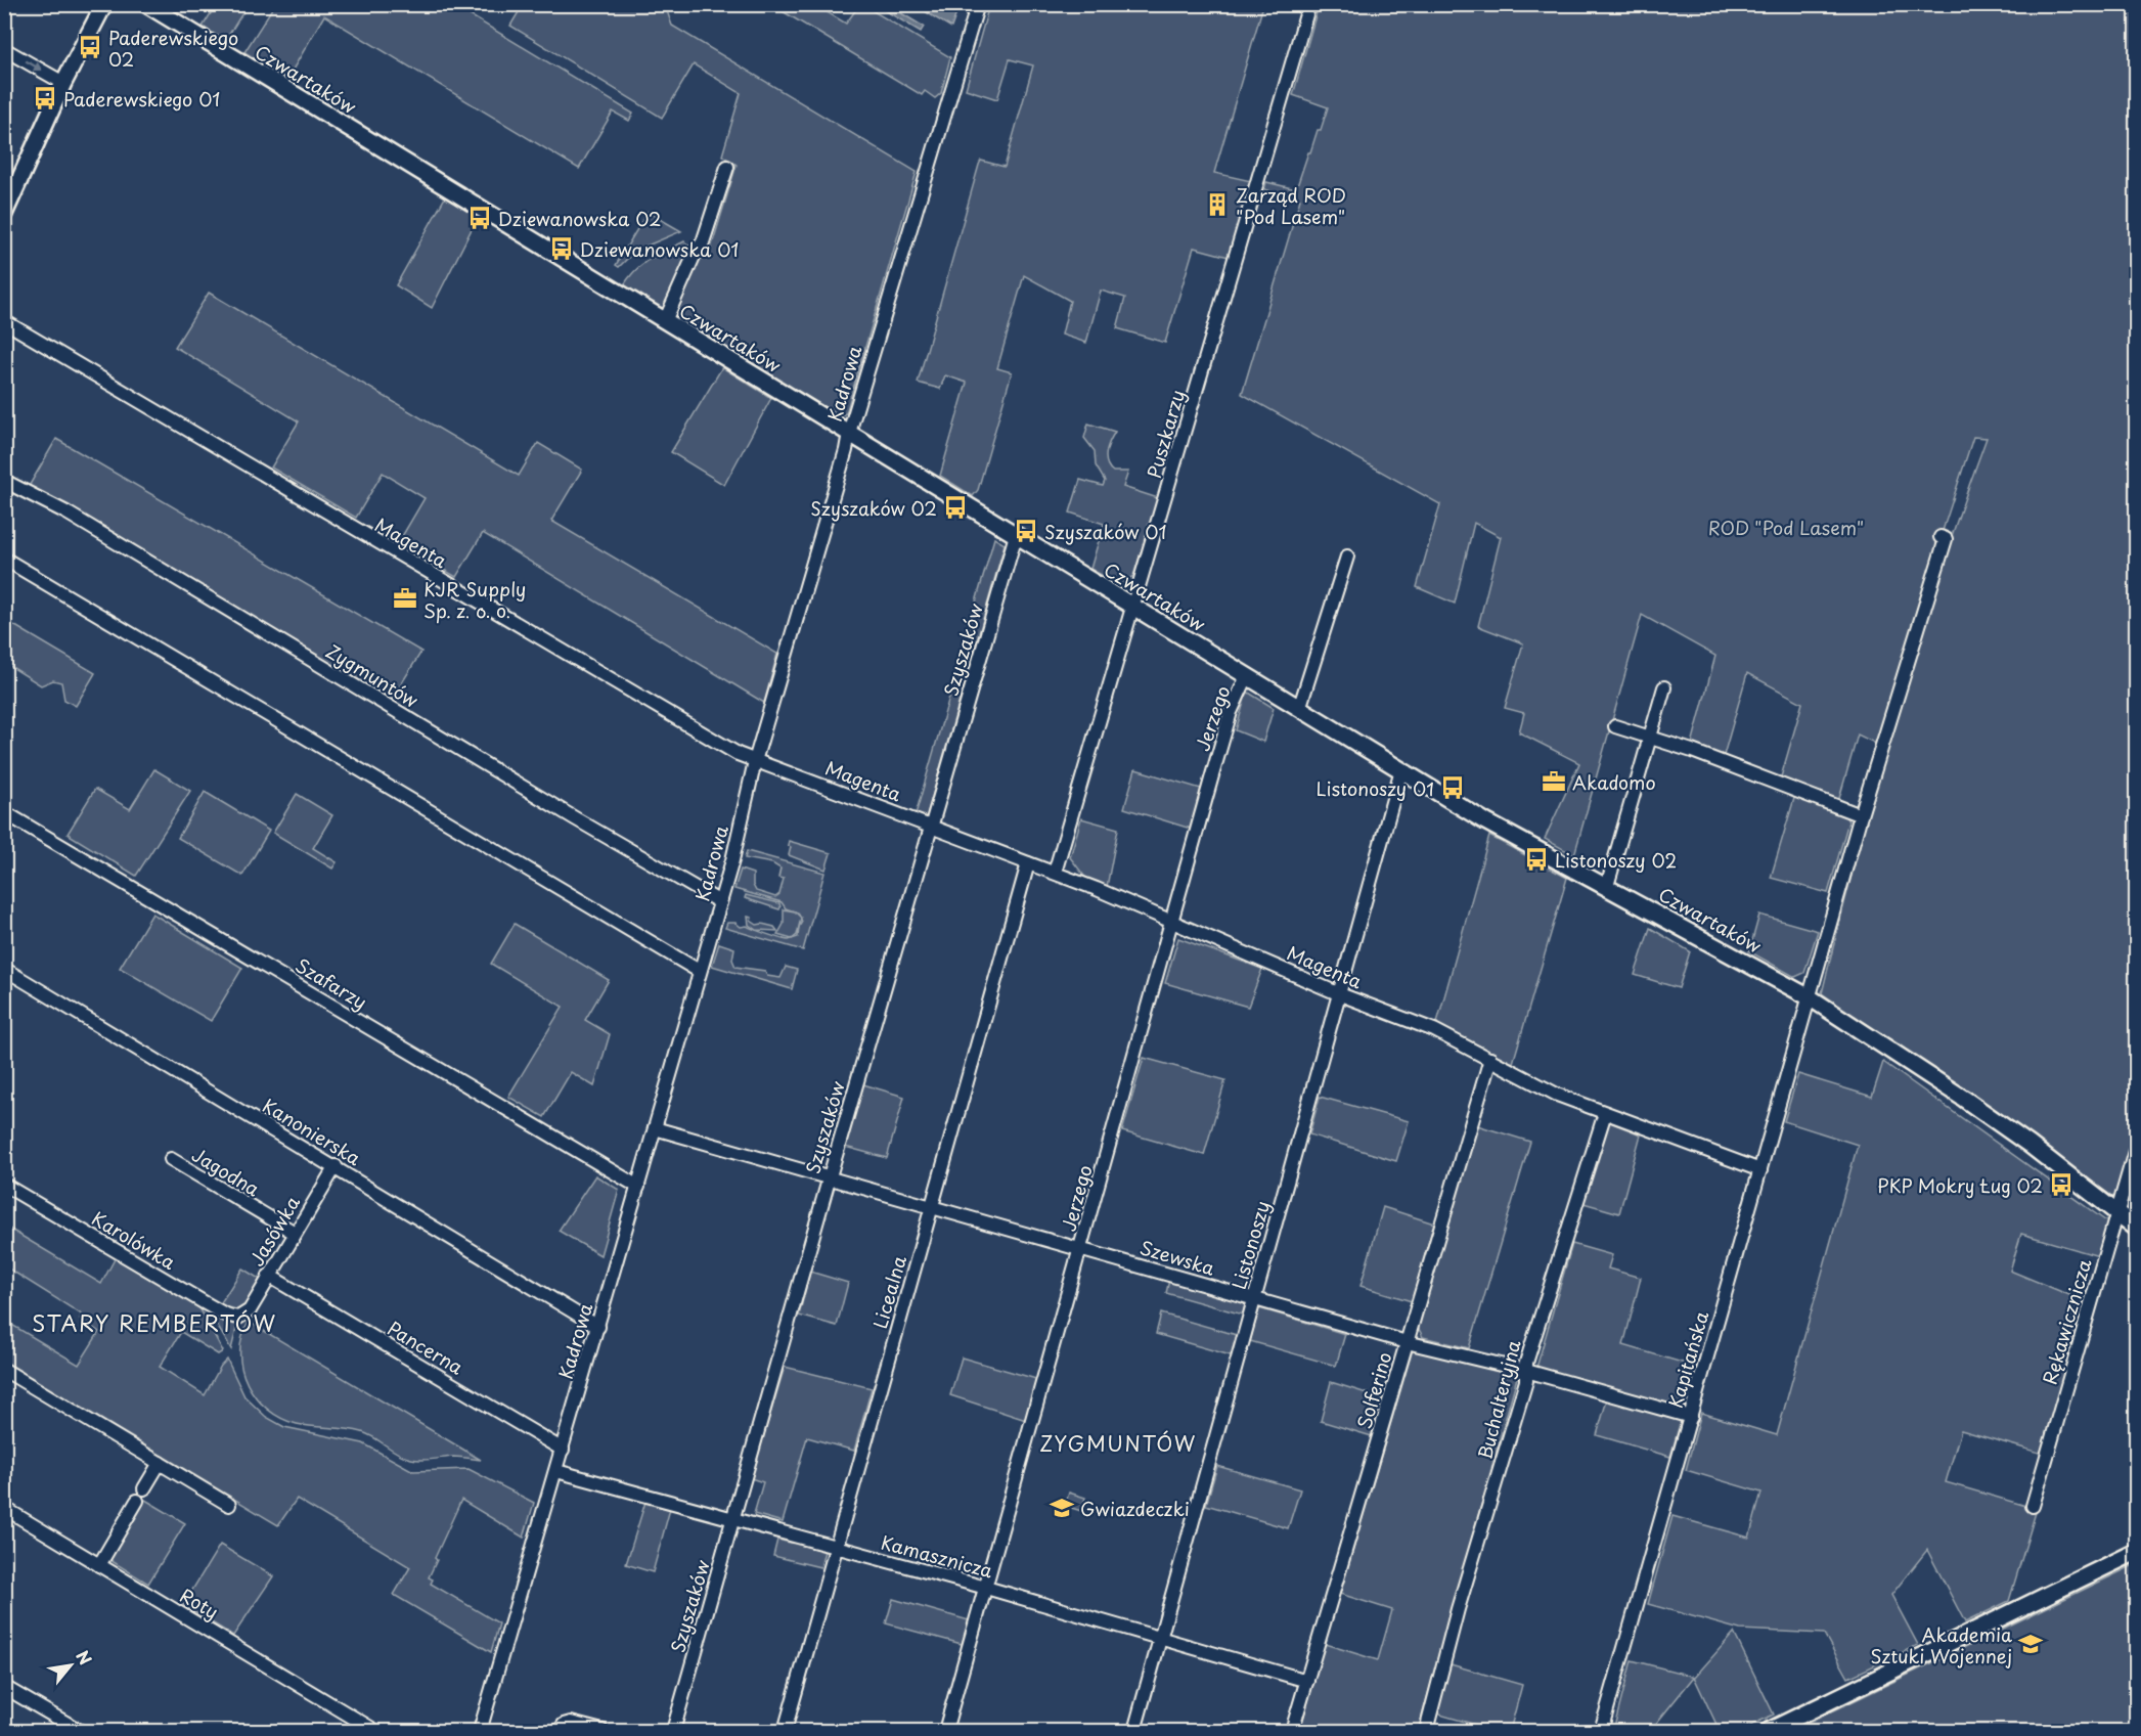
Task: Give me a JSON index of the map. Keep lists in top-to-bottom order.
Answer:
{
  "streets": {
    "street": [
      "Czwartaków",
      "Kadrowa",
      "Puszkarzy",
      "Magenta",
      "Szyszaków",
      "Zygmuntów",
      "Jerzego",
      "Szafarzy",
      "Kanonierska",
      "Jagodna",
      "Jasówka",
      "Karolówka",
      "Listonoszy",
      "Szewska",
      "Licealna",
      "Rękawicznicza",
      "Pancerna",
      "Kapitańska",
      "Solferino",
      "Buchalteryjna",
      "Kamasznicza",
      "Roty"
    ]
  },
  "crossings": [
    ["Czwartaków", "Kadrowa"],
    ["Czwartaków", "Puszkarzy"],
    ["Czwartaków", "Szyszaków"],
    ["Czwartaków", "Jerzego"],
    ["Czwartaków", "Listonoszy"],
    ["Czwartaków", "Rękawicznicza"],
    ["Czwartaków", "Kapitańska"],
    ["Kadrowa", "Magenta"],
    ["Kadrowa", "Zygmuntów"],
    ["Kadrowa", "Szafarzy"],
    ["Kadrowa", "Kanonierska"],
    ["Kadrowa", "Szewska"],
    ["Kadrowa", "Pancerna"],
    ["Kadrowa", "Kamasznicza"],
    ["Puszkarzy", "Magenta"],
    ["Magenta", "Szyszaków"],
    ["Magenta", "Jerzego"],
    ["Magenta", "Listonoszy"],
    ["Magenta", "Licealna"],
    ["Magenta", "Kapitańska"],
    ["Magenta", "Solferino"],
    ["Magenta", "Buchalteryjna"],
    ["Szyszaków", "Szewska"],
    ["Szyszaków", "Kamasznicza"],
    ["Jerzego", "Szewska"],
    ["Jerzego", "Kamasznicza"],
    ["Kanonierska", "Jasówka"],
    ["Jagodna", "Jasówka"],
    ["Jasówka", "Karolówka"],
    ["Jasówka", "Pancerna"],
    ["Listonoszy", "Szewska"],
    ["Listonoszy", "Kamasznicza"],
    ["Szewska", "Licealna"],
    ["Szewska", "Kapitańska"],
    ["Szewska", "Solferino"],
    ["Szewska", "Buchalteryjna"],
    ["Licealna", "Kamasznicza"],
    ["Solferino", "Kamasznicza"]
  ],
  "districts": ["STARY REMBERTÓW", "ZYGMUNTÓW"],
  "parks": ["ROD \"Pod Lasem\""],
  "places": {
    "bus stop": [
      "Paderewskiego 02",
      "Paderewskiego 01",
      "Dziewanowska 02",
      "Dziewanowska 01",
      "Szyszaków 02",
      "Szyszaków 01",
      "Listonoszy 01",
      "Listonoszy 02",
      "PKP Mokry Ług 02"
    ],
    "building": ["Zarząd ROD \"Pod Lasem\""],
    "office": ["KJR Supply Sp. z. o. o.", "Akadomo"],
    "school or university": ["Gwiazdeczki", "Akademia Sztuki Wojennej"]
  },
  "north": "top right"
}
